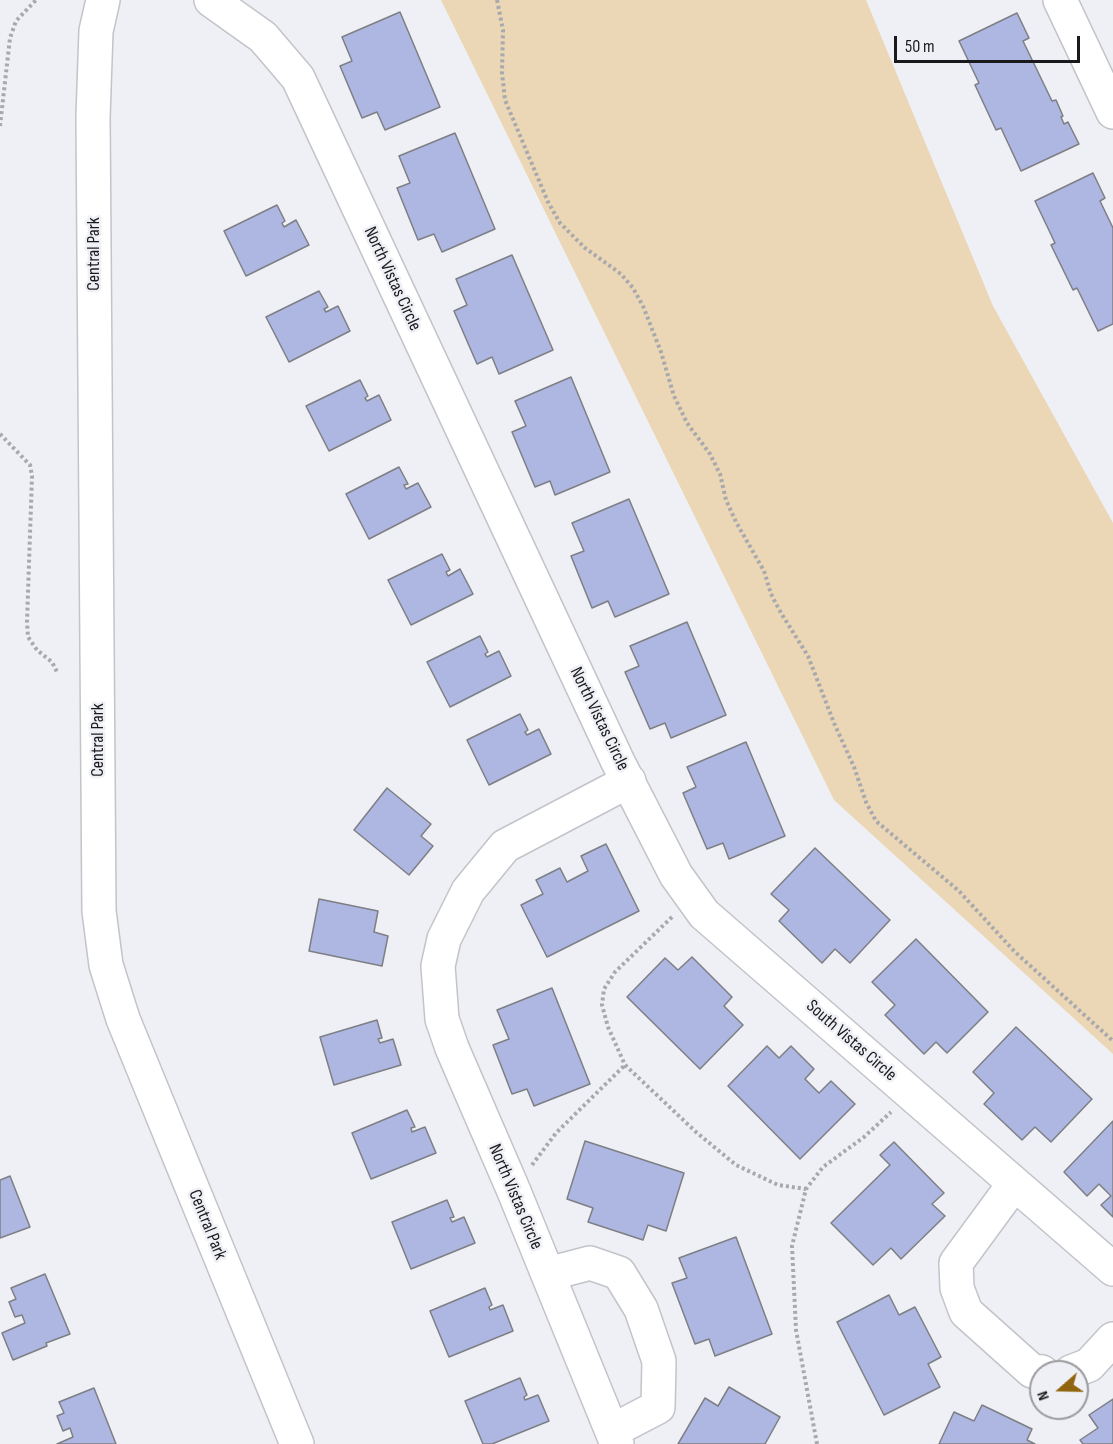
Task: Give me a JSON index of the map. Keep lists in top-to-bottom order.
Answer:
{
  "streets": {
    "street": ["Central Park", "North Vistas Circle", "South Vistas Circle"]
  },
  "crossings": [
    ["North Vistas Circle", "South Vistas Circle"]
  ],
  "scale_bar": "50 m",
  "north": "left"
}
